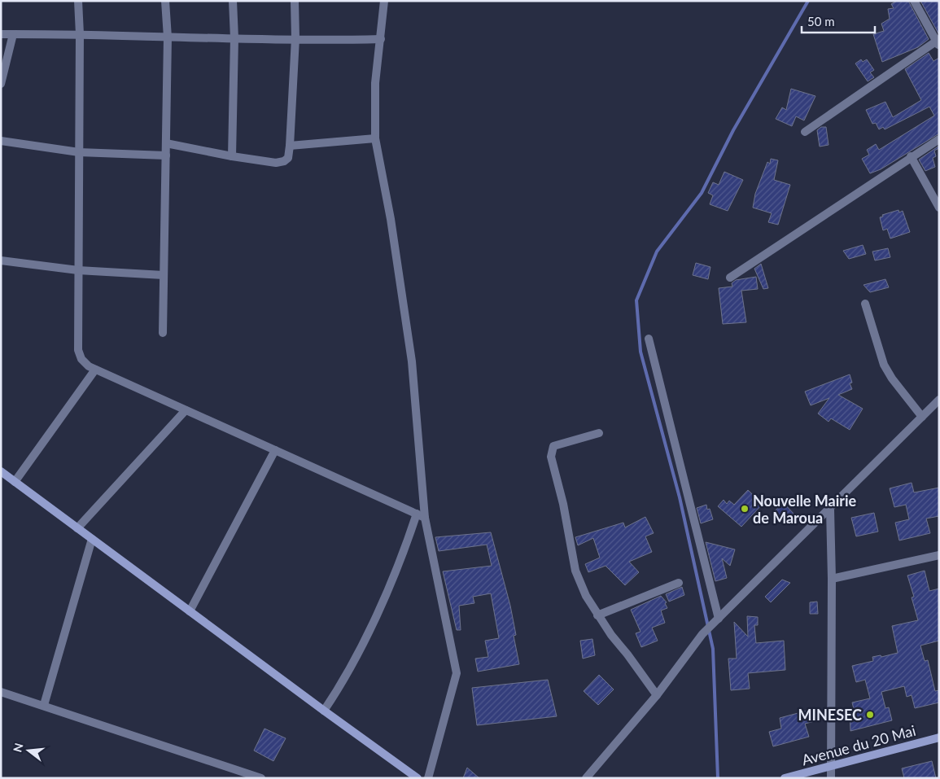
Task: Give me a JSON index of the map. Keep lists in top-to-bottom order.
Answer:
{
  "streets": {
    "street": ["Avenue du 20 Mai"]
  },
  "places": ["Nouvelle Mairie de Maroua", "MINESEC"],
  "scale_bar": "50 m",
  "north": "left"
}
